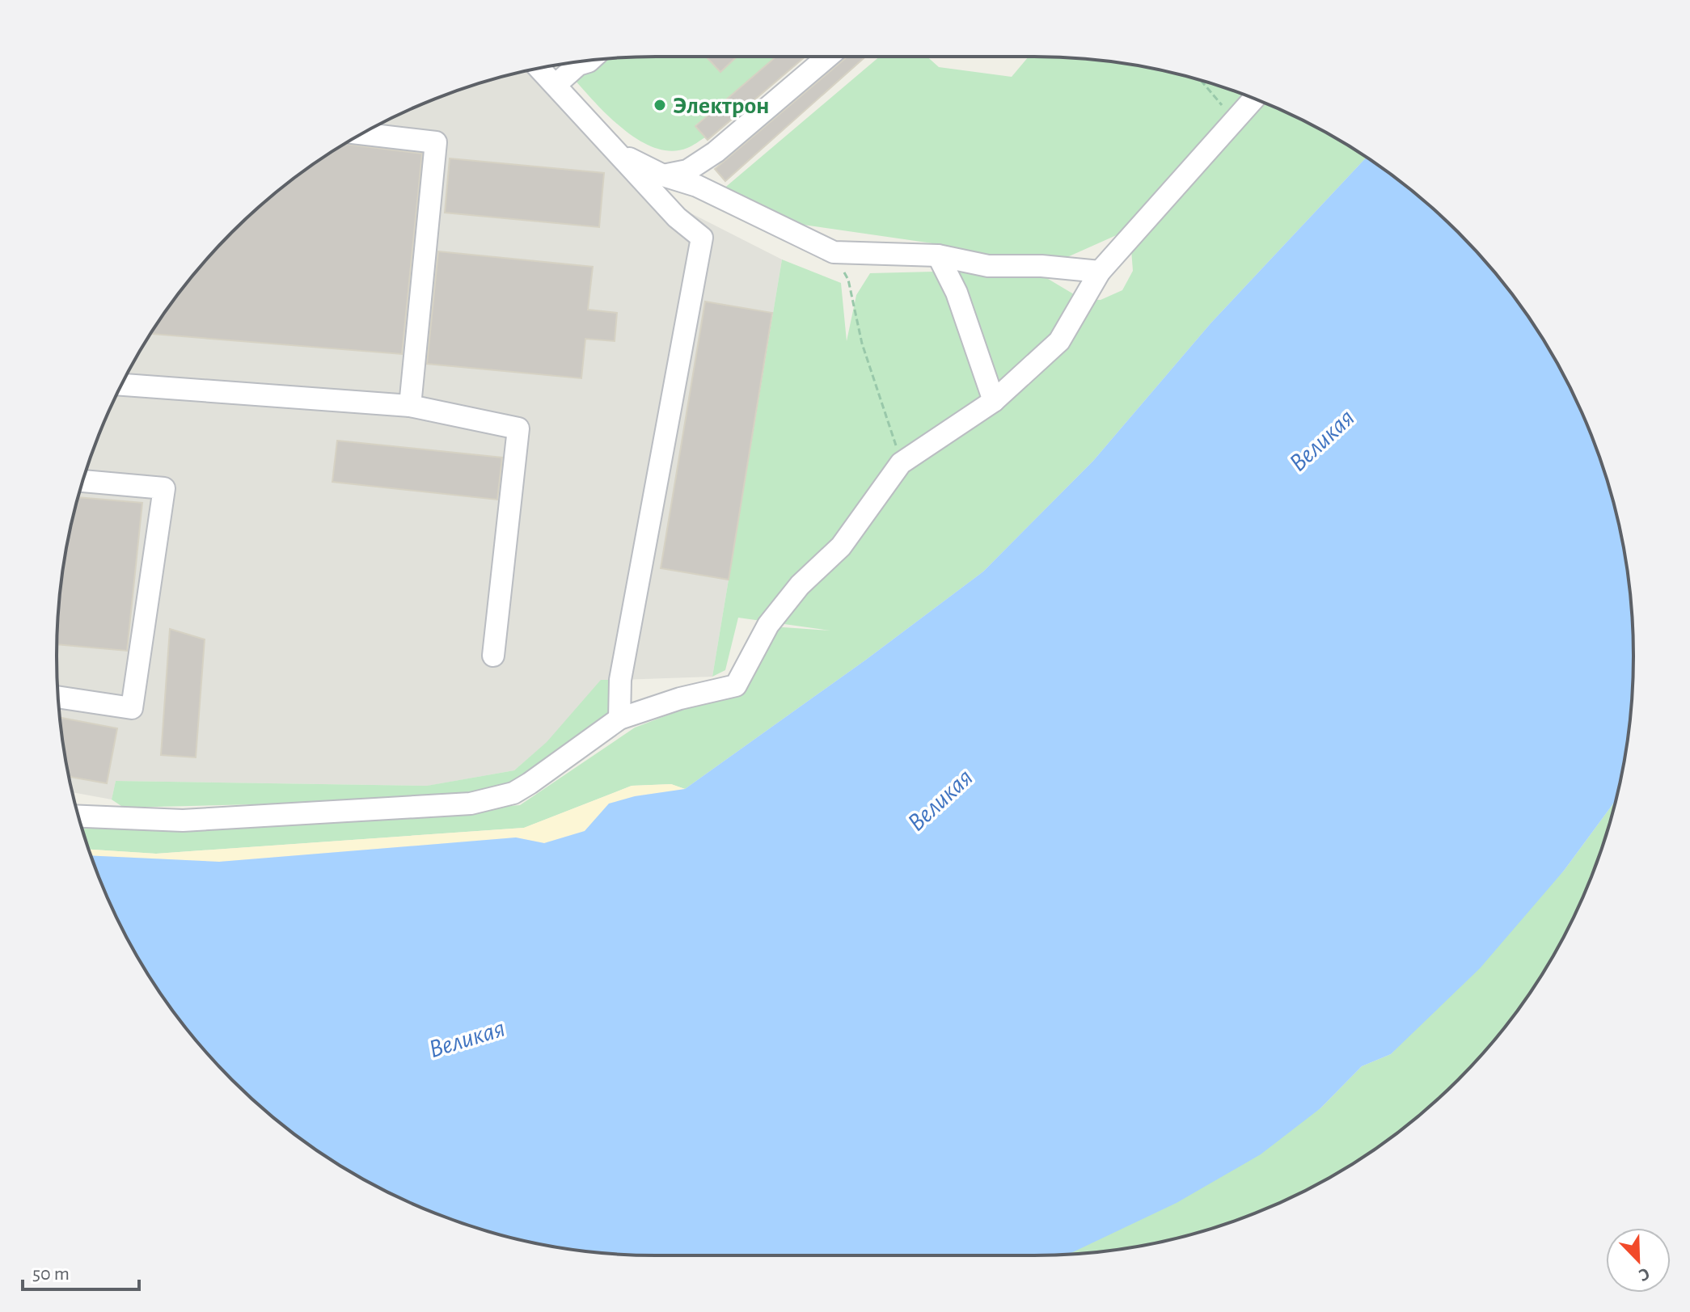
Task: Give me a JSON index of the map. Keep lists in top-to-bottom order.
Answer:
{
  "water": ["Великая"],
  "places": ["Электрон"],
  "scale_bar": "50 m",
  "north": "bottom right"
}
